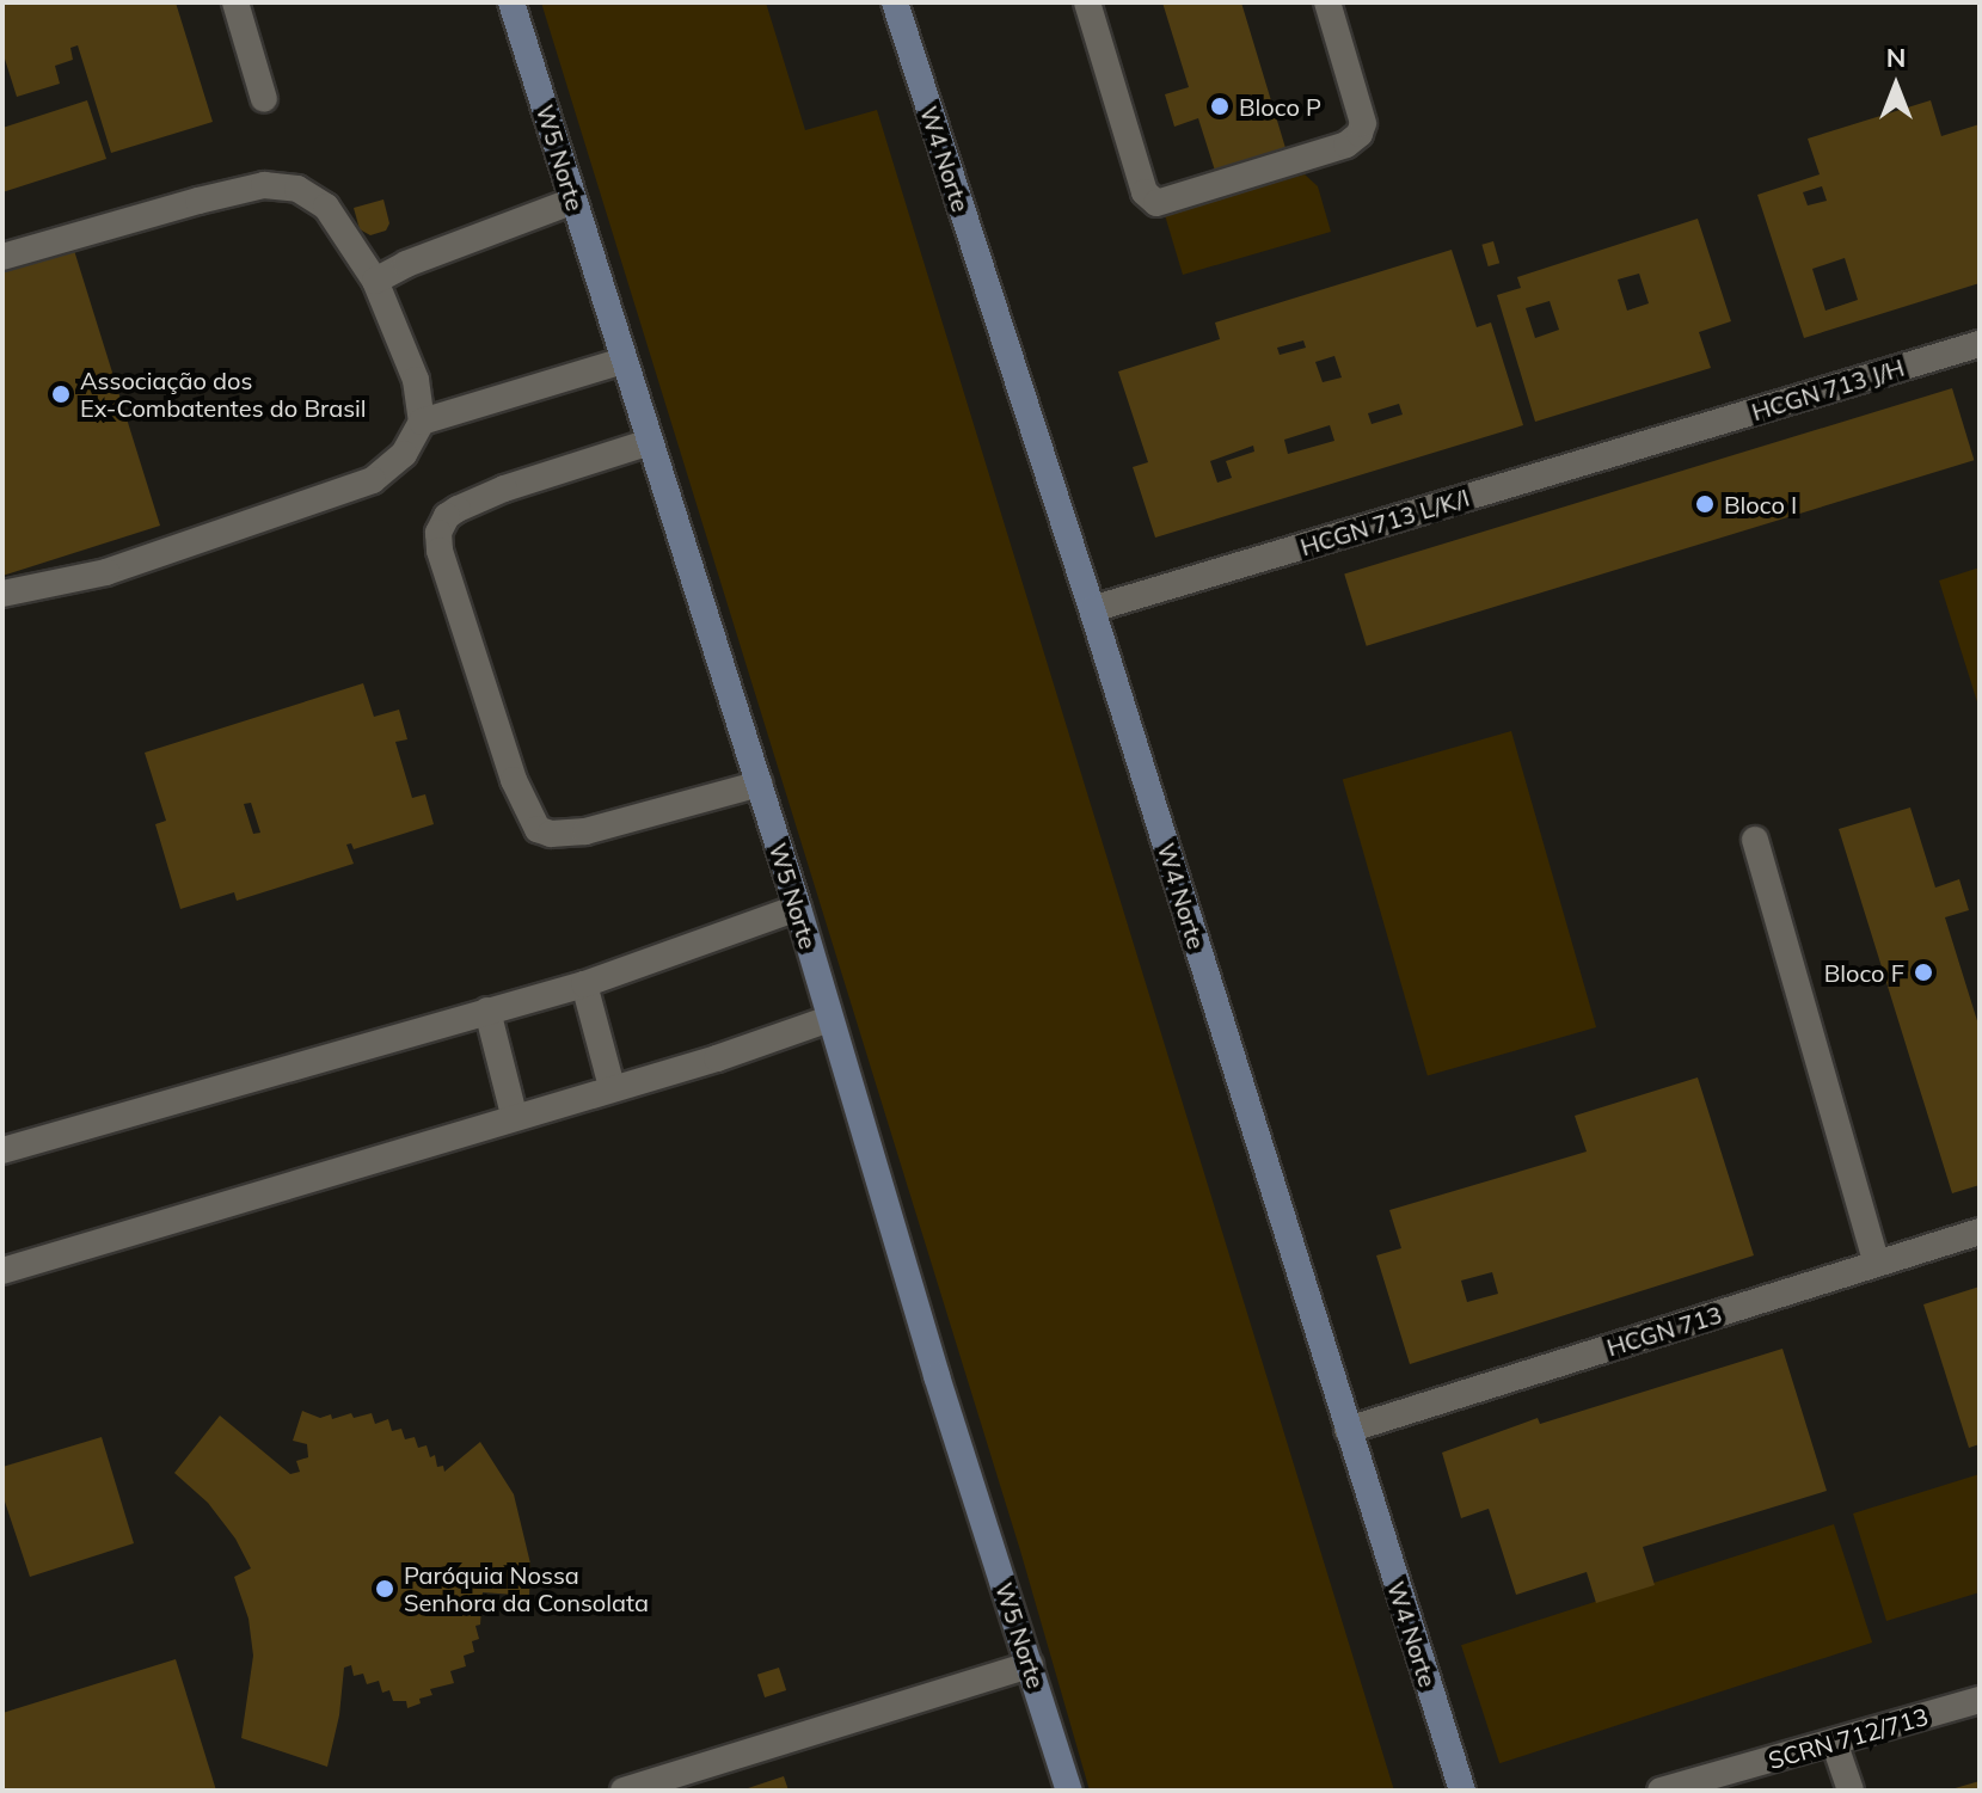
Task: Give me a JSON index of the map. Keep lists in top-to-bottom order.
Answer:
{
  "streets": {
    "main road": ["W5 Norte", "W4 Norte"],
    "street": [
      "HCGN 713 J/H",
      "HCGN 713 L/K/I",
      "HCGN 713",
      "SCRN 712/713"
    ]
  },
  "crossings": [
    ["W4 Norte", "HCGN 713 L/K/I"],
    ["W4 Norte", "HCGN 713"],
    ["HCGN 713 J/H", "HCGN 713 L/K/I"]
  ],
  "places": [
    "Bloco P",
    "Associação dos Ex-Combatentes do Brasil",
    "Bloco I",
    "Bloco F",
    "Paróquia Nossa Senhora da Consolata"
  ],
  "north": "top"
}
